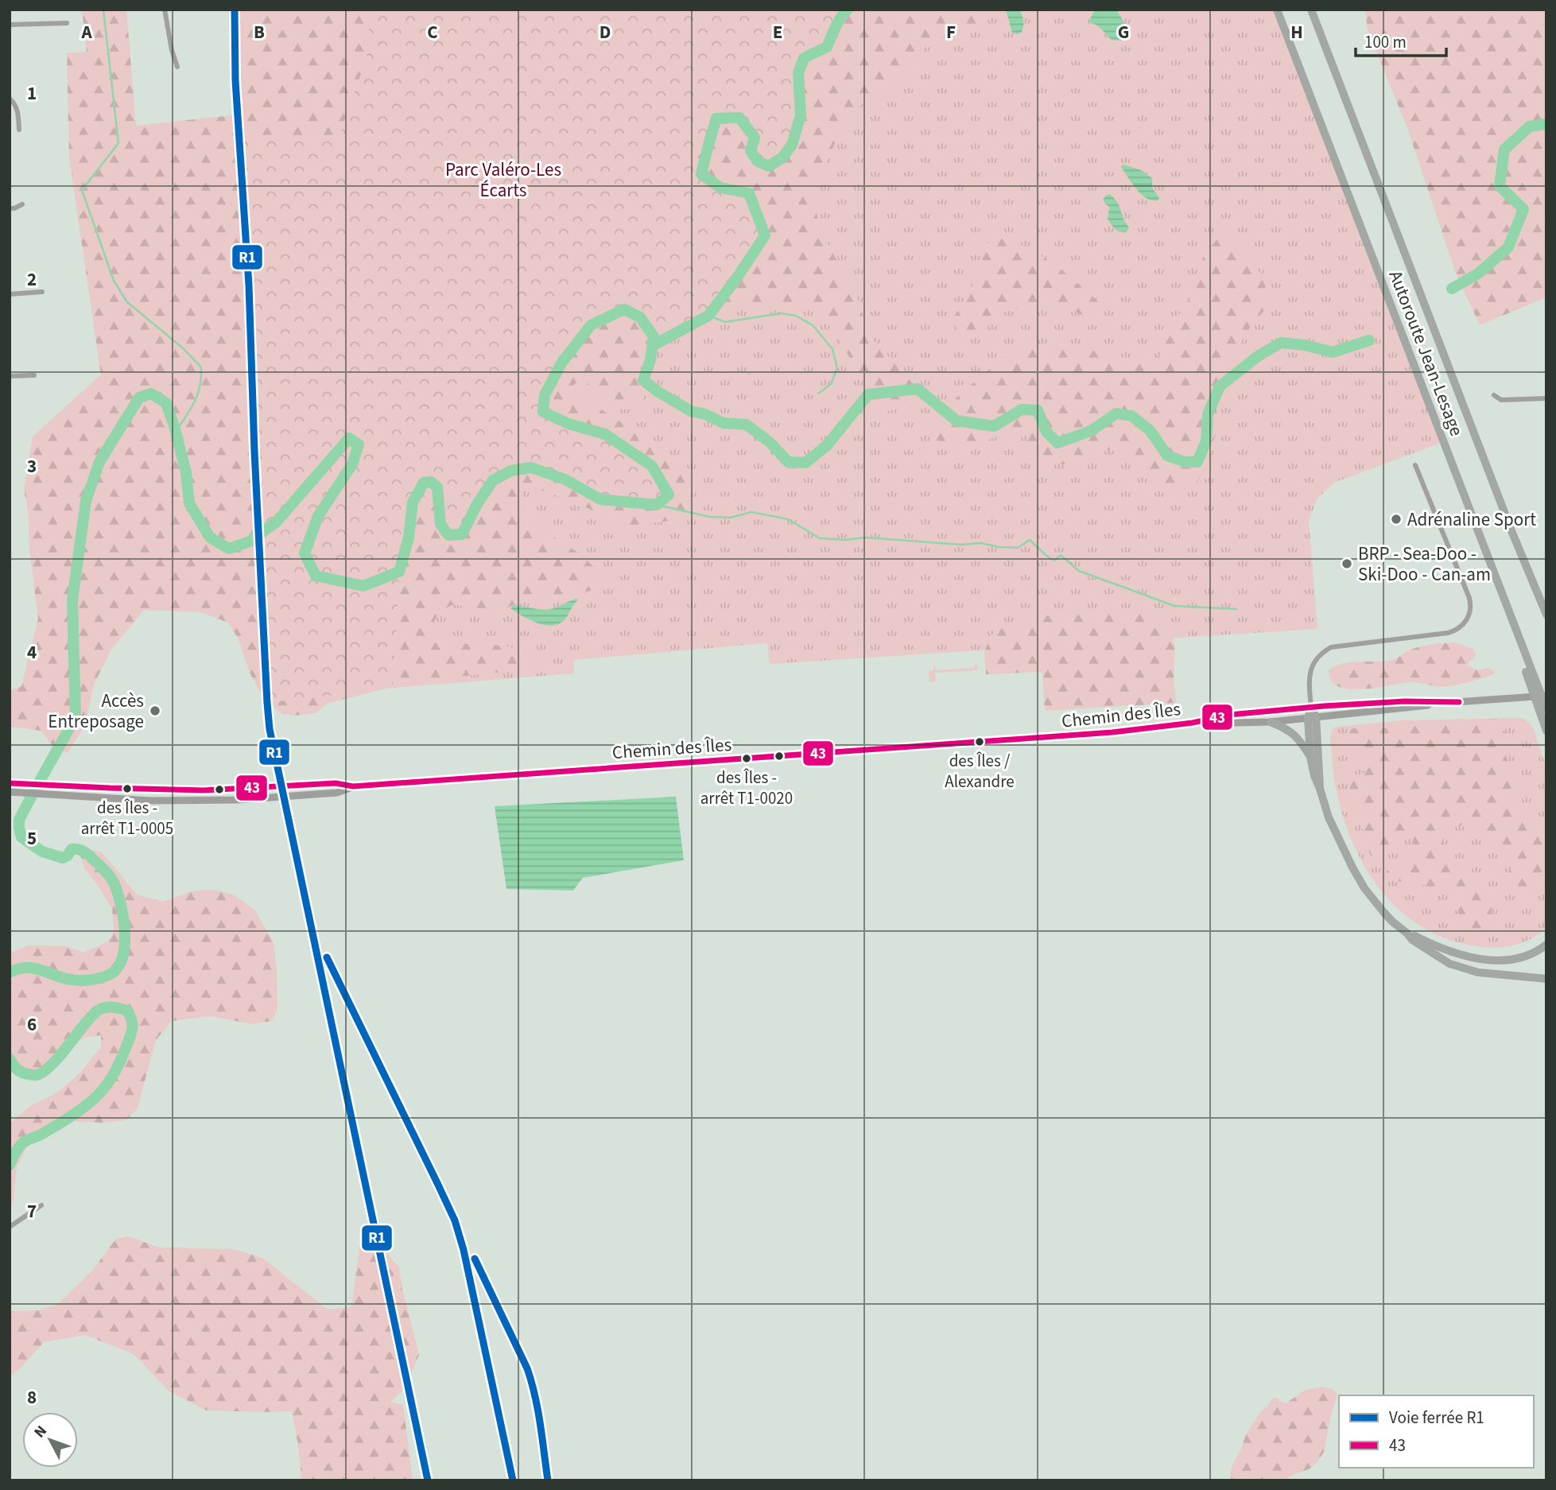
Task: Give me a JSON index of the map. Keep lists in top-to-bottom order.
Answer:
{
  "streets": {
    "highway": ["Autoroute Jean-Lesage"],
    "main road": ["Chemin des Îles"]
  },
  "parks": ["Parc Valéro-Les Écarts"],
  "places": [
    "Adrénaline Sport",
    "BRP - Sea-Doo - Ski-Doo - Can-am",
    "Accès Entreposage",
    "des Îles / Alexandre",
    "des Îles - arrêt T1-0020",
    "des Îles - arrêt T1-0005"
  ],
  "lines": ["rail line R1", "transit line 43"],
  "legend": ["Voie ferrée R1", "43"],
  "scale_bar": "100 m",
  "north": "top left",
  "grid": {
    "columns": [
      "A",
      "B",
      "C",
      "D",
      "E",
      "F",
      "G",
      "H"
    ],
    "rows": [
      "1",
      "2",
      "3",
      "4",
      "5",
      "6",
      "7",
      "8"
    ]
  }
}
